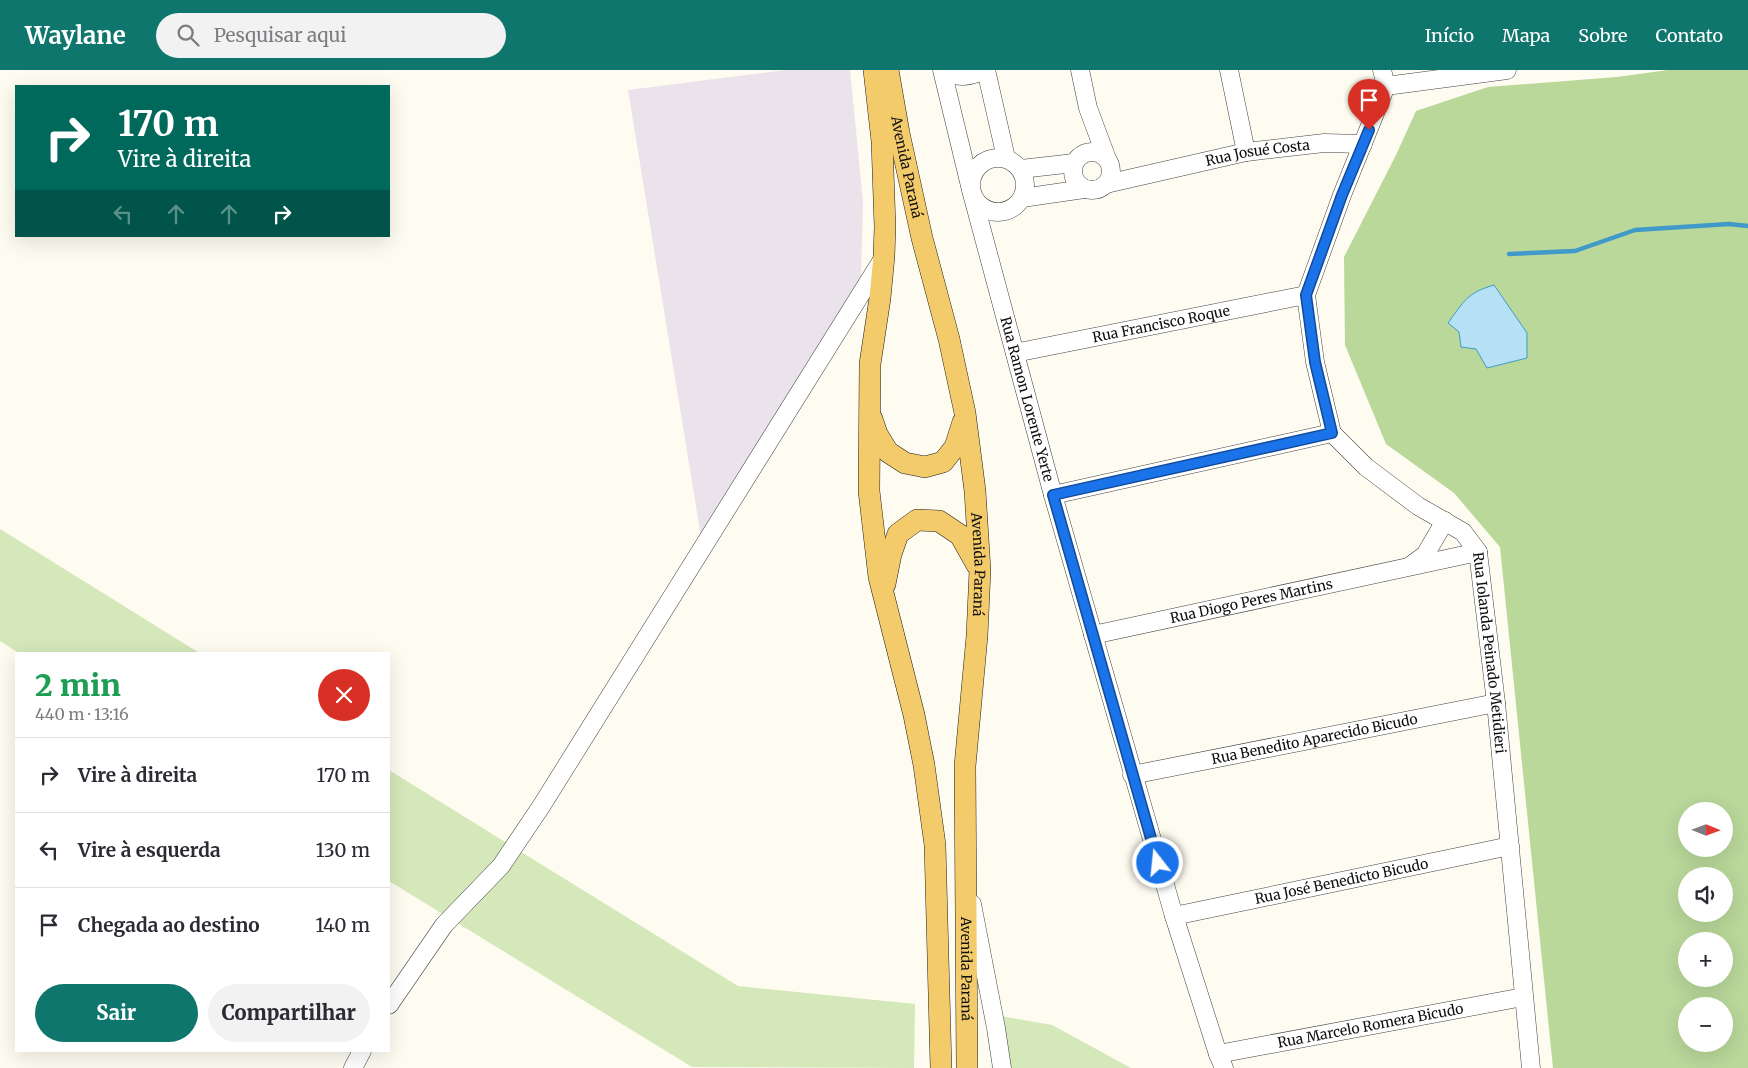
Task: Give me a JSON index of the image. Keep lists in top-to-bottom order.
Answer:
{
  "streets": {
    "main road": ["Avenida Paraná"],
    "street": [
      "Rua Josué Costa",
      "Rua Francisco Roque",
      "Rua Ramon Lorente Yerte",
      "Rua Diogo Peres Martins",
      "Rua Iolanda Peinado Metidieri",
      "Rua Benedito Aparecido Bicudo",
      "Rua José Benedicto Bicudo",
      "Rua Marcelo Romera Bicudo"
    ]
  },
  "crossings": [
    ["Rua Francisco Roque", "Rua Ramon Lorente Yerte"],
    ["Rua Ramon Lorente Yerte", "Rua Diogo Peres Martins"],
    ["Rua Ramon Lorente Yerte", "Rua Benedito Aparecido Bicudo"],
    ["Rua Ramon Lorente Yerte", "Rua José Benedicto Bicudo"],
    ["Rua Ramon Lorente Yerte", "Rua Marcelo Romera Bicudo"],
    ["Rua Diogo Peres Martins", "Rua Iolanda Peinado Metidieri"],
    ["Rua Iolanda Peinado Metidieri", "Rua Benedito Aparecido Bicudo"],
    ["Rua Iolanda Peinado Metidieri", "Rua José Benedicto Bicudo"],
    ["Rua Iolanda Peinado Metidieri", "Rua Marcelo Romera Bicudo"]
  ],
  "north": "right",
  "page": {
    "header": "Waylane",
    "search": "Pesquisar aqui",
    "nav": [
      "Início",
      "Mapa",
      "Sobre",
      "Contato"
    ],
    "turn": ["170 m", "Vire à direita"],
    "heading": ["2 min", "440 m · 13:16"],
    "list": [
      {
        "name": "Vire à direita",
        "value": "170 m"
      },
      {
        "name": "Vire à esquerda",
        "value": "130 m"
      },
      {
        "name": "Chegada ao destino",
        "value": "140 m"
      }
    ],
    "map_buttons": ["+", "−"],
    "buttons": ["Sair", "Compartilhar"]
  }
}
